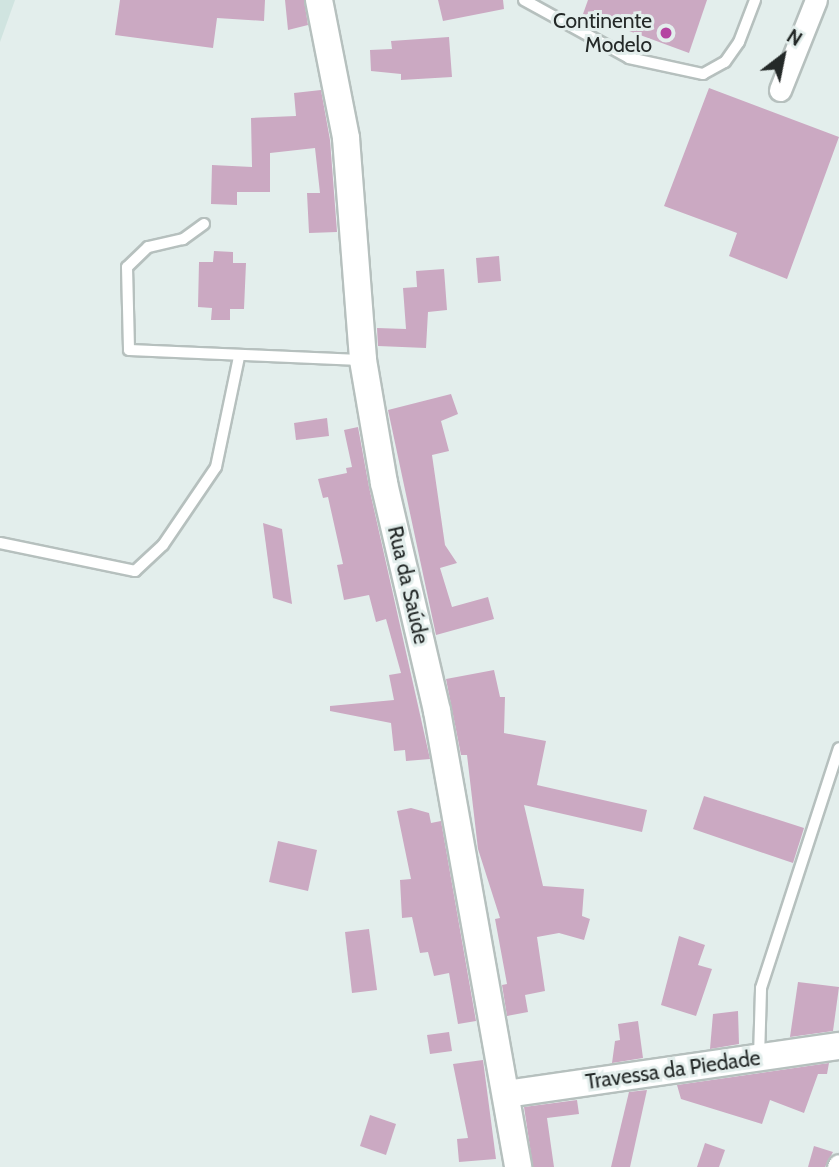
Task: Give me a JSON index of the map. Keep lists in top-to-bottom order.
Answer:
{
  "streets": {
    "street": ["Rua da Saúde", "Travessa da Piedade"]
  },
  "crossings": [
    ["Rua da Saúde", "Travessa da Piedade"]
  ],
  "places": ["Continente Modelo"],
  "north": "top right"
}
